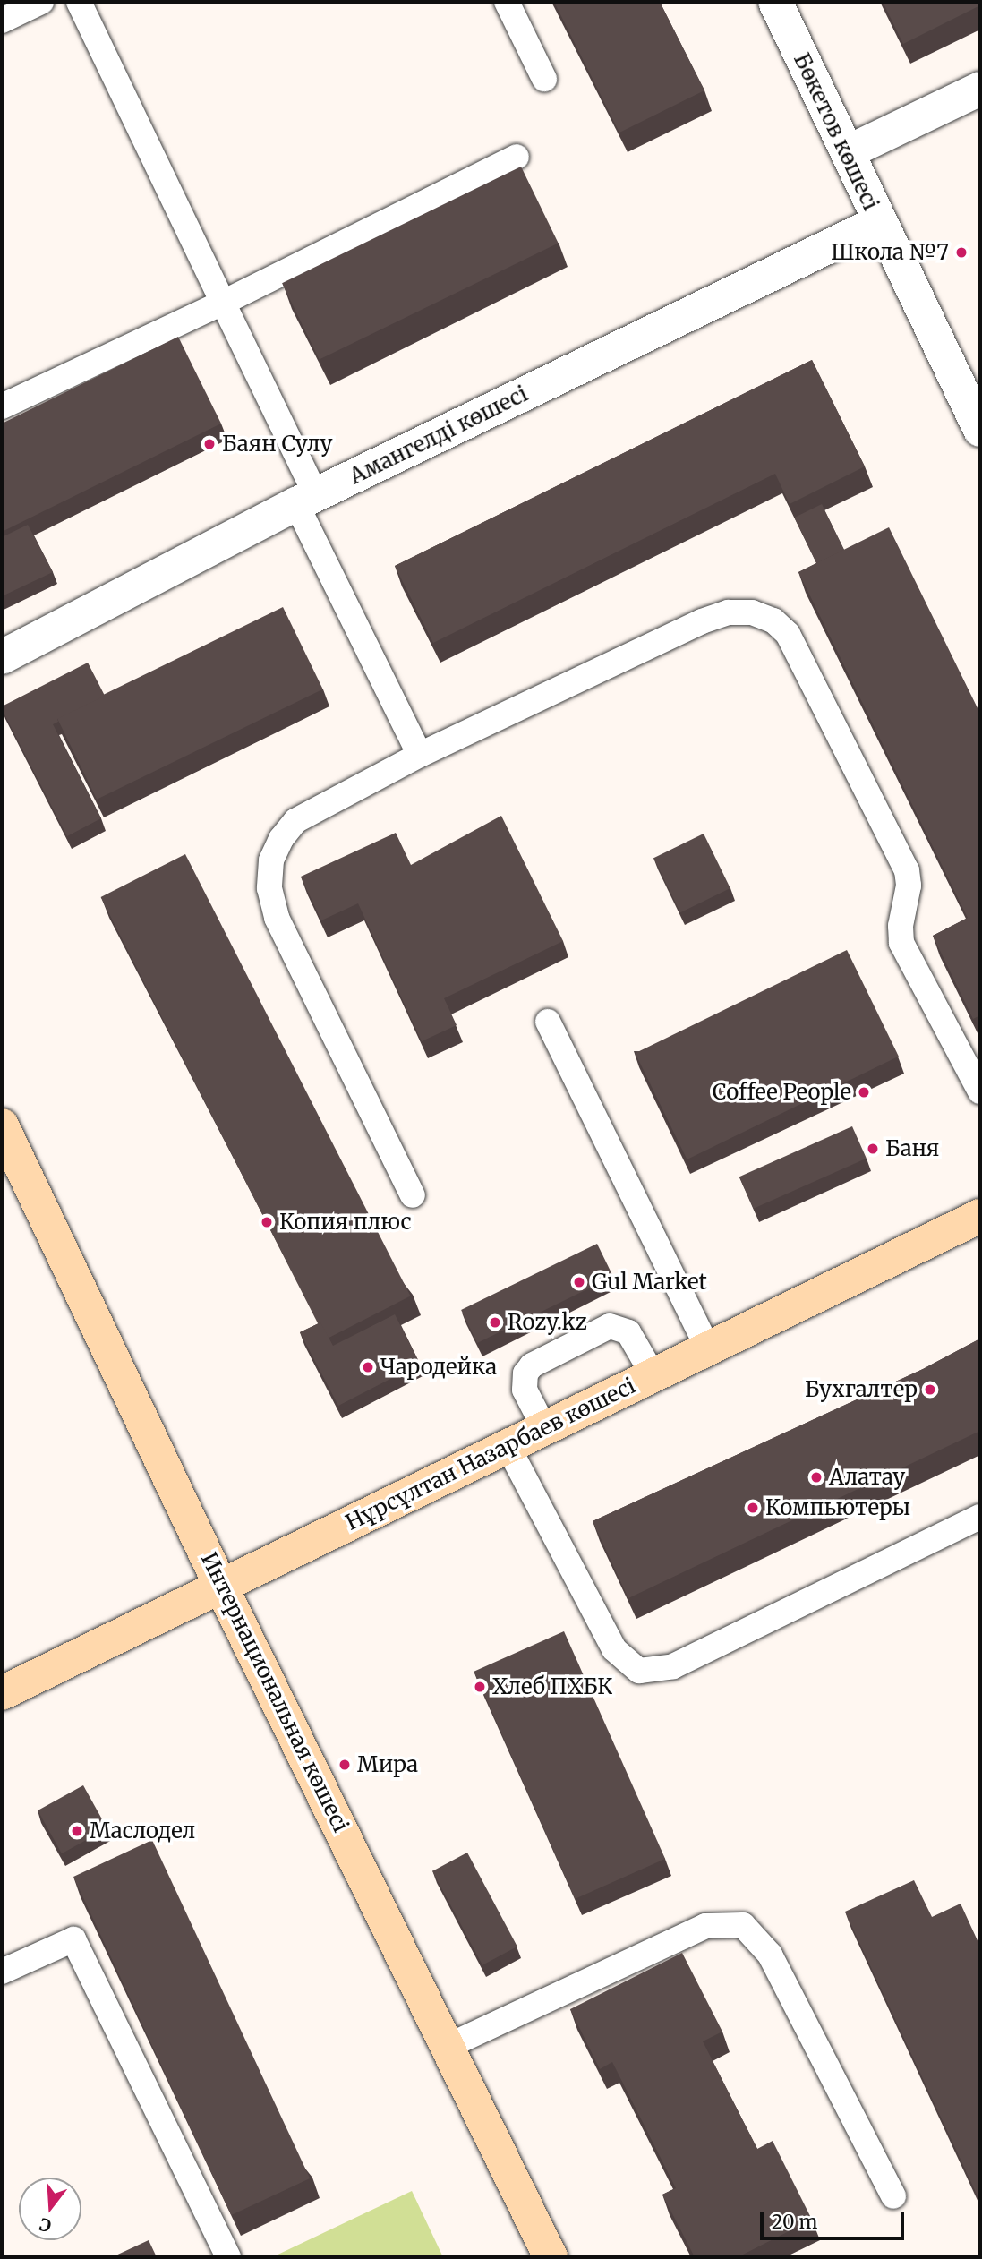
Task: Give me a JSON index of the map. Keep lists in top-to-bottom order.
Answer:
{
  "streets": {
    "main road": ["Нұрсұлтан Назарбаев көшесі", "Интернациональная көшесі"],
    "street": ["Бөкетов көшесі", "Амангелді көшесі"]
  },
  "crossings": [
    ["Бөкетов көшесі", "Амангелді көшесі"],
    ["Нұрсұлтан Назарбаев көшесі", "Интернациональная көшесі"]
  ],
  "places": [
    "Школа №7",
    "Баян Сулу",
    "Coffee People",
    "Баня",
    "Копия плюс",
    "Gul Market",
    "Rozy.kz",
    "Чародейка",
    "Бухгалтер",
    "Алатау",
    "Компьютеры",
    "Хлеб ПХБК",
    "Мира",
    "Маслодел"
  ],
  "scale_bar": "20 m",
  "north": "bottom"
}
